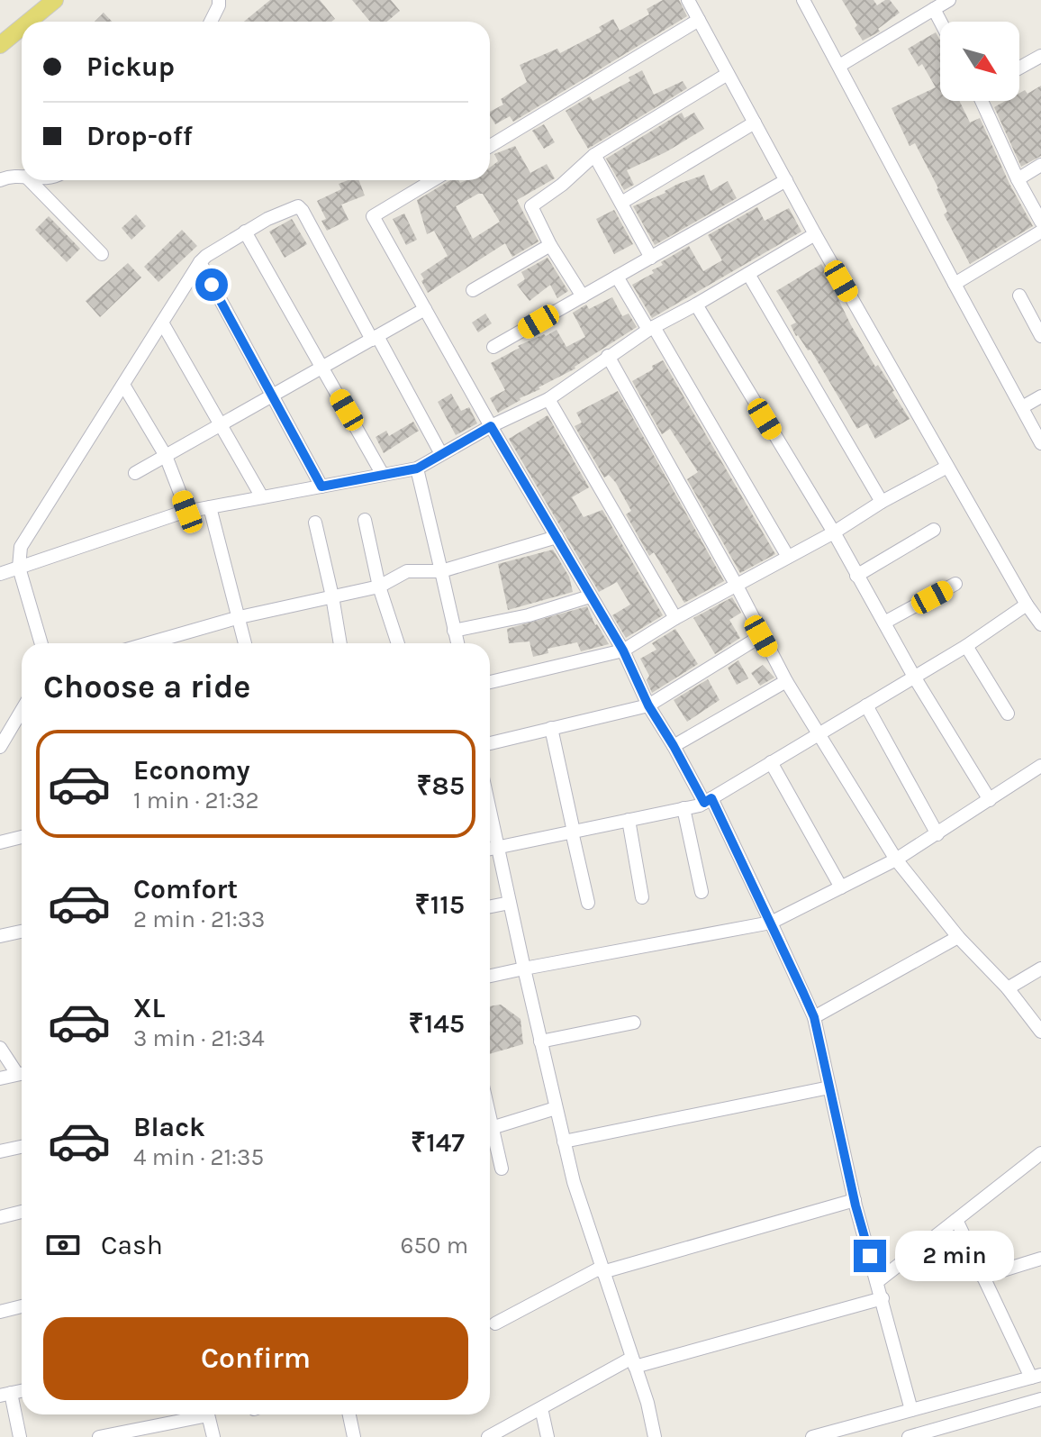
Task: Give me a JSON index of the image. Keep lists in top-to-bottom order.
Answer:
{
  "north": "bottom right",
  "page": {
    "banner": ["Pickup", "Drop-off"],
    "heading": "Choose a ride",
    "list": [
      {
        "name": "Economy",
        "note": "1 min · 21:32",
        "value": "₹85"
      },
      {
        "name": "Comfort",
        "note": "2 min · 21:33",
        "value": "₹115"
      },
      {
        "name": "XL",
        "note": "3 min · 21:34",
        "value": "₹145"
      },
      {
        "name": "Black",
        "note": "4 min · 21:35",
        "value": "₹147"
      }
    ],
    "pay": ["Cash", "650 m"],
    "bubble": "2 min",
    "buttons": "Confirm"
  }
}
